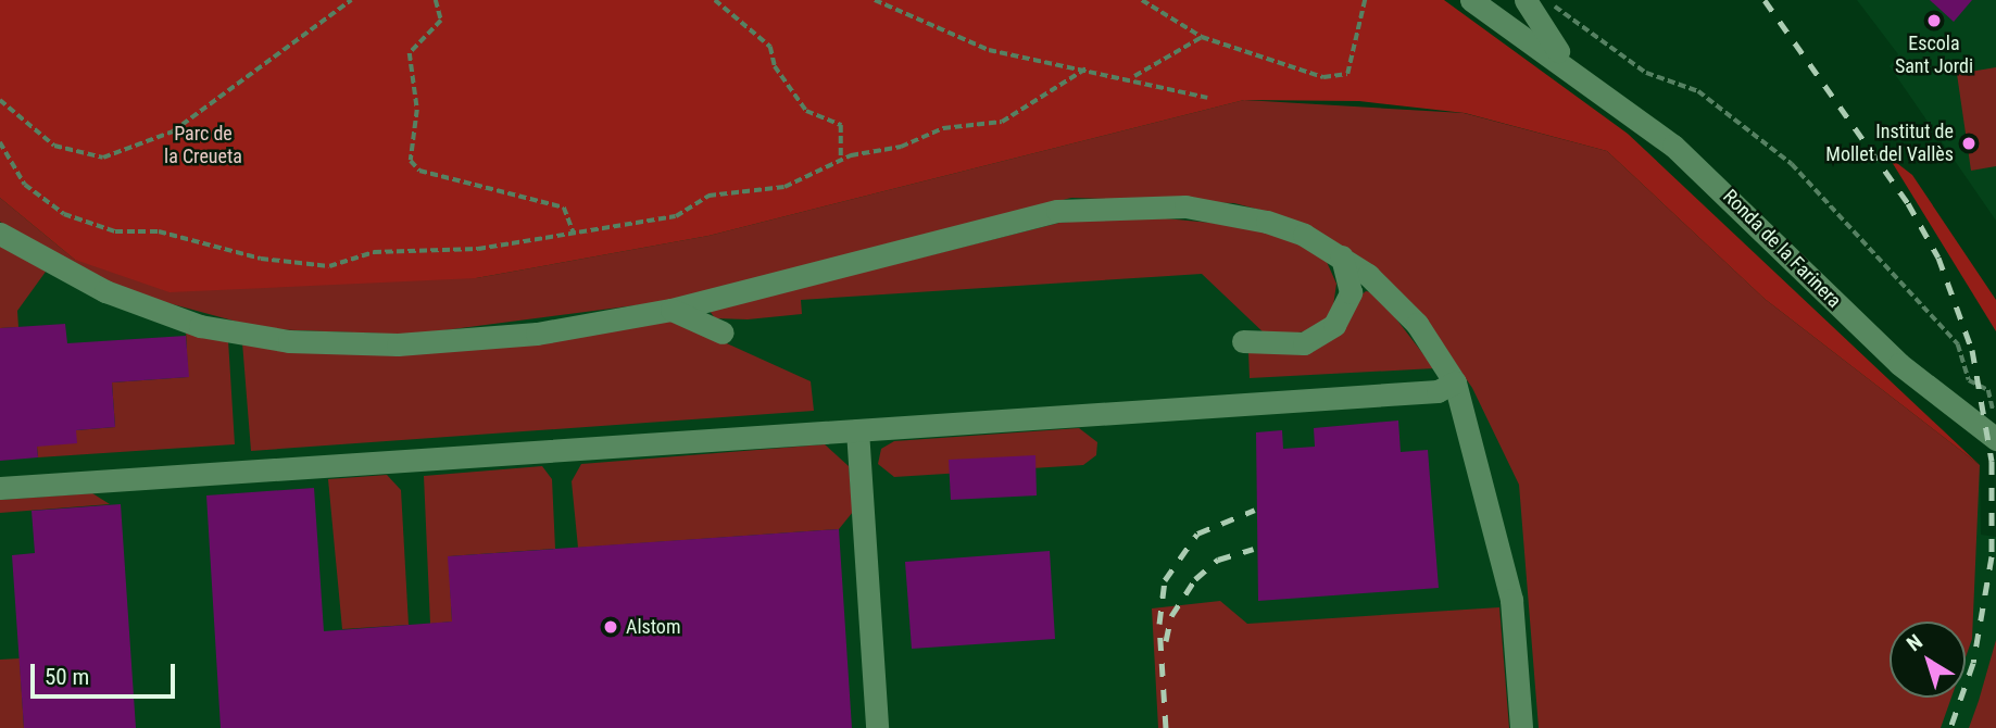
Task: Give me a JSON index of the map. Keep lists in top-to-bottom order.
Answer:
{
  "streets": {
    "street": ["Ronda de la Farinera"]
  },
  "parks": ["Parc de la Creueta"],
  "places": ["Escola Sant Jordi", "Institut de Mollet del Vallès", "Alstom"],
  "scale_bar": "50 m",
  "north": "top left"
}
